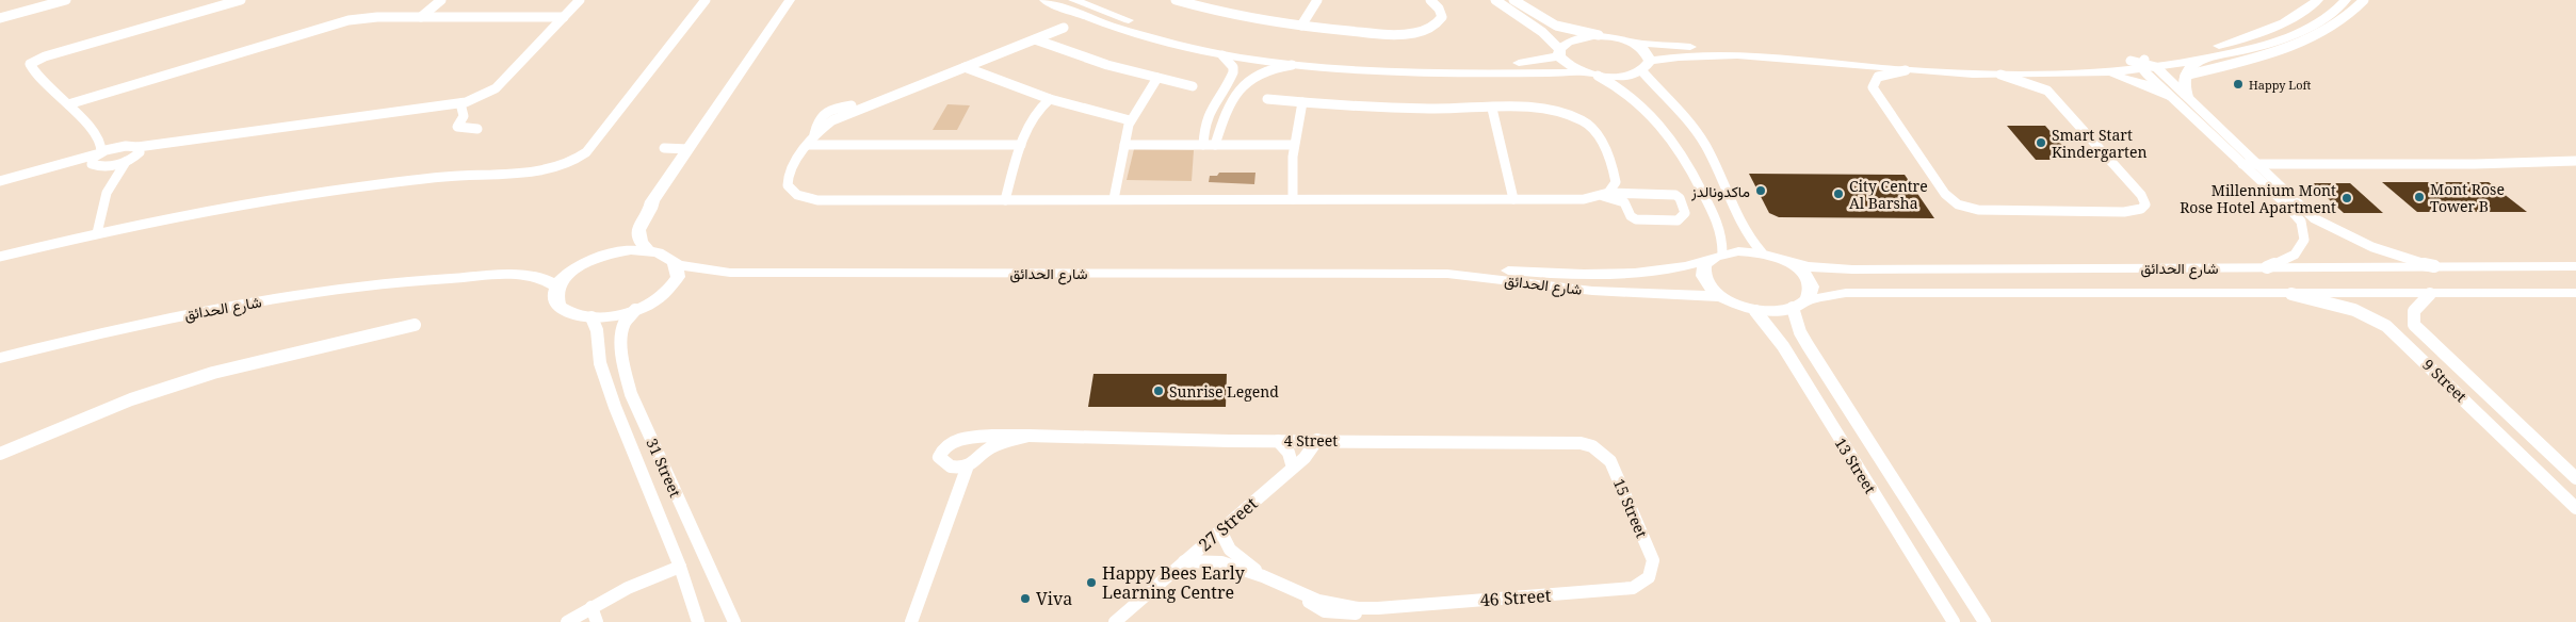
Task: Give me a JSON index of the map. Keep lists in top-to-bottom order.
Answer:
{
  "streets": {
    "street": [
      "شارع الحدائق",
      "9 Street",
      "4 Street",
      "13 Street",
      "31 Street",
      "15 Street",
      "27 Street",
      "46 Street"
    ]
  },
  "crossings": [
    ["شارع الحدائق", "9 Street"],
    ["شارع الحدائق", "13 Street"],
    ["4 Street", "15 Street"],
    ["4 Street", "27 Street"],
    ["15 Street", "46 Street"],
    ["27 Street", "46 Street"]
  ],
  "places": [
    "Happy Loft",
    "Smart Start Kindergarten",
    "ماكدونالدز",
    "City Centre Al Barsha",
    "Mont Rose Tower B",
    "Millennium Mont Rose Hotel Apartment",
    "Sunrise Legend",
    "Happy Bees Early Learning Centre",
    "Viva"
  ]
}
